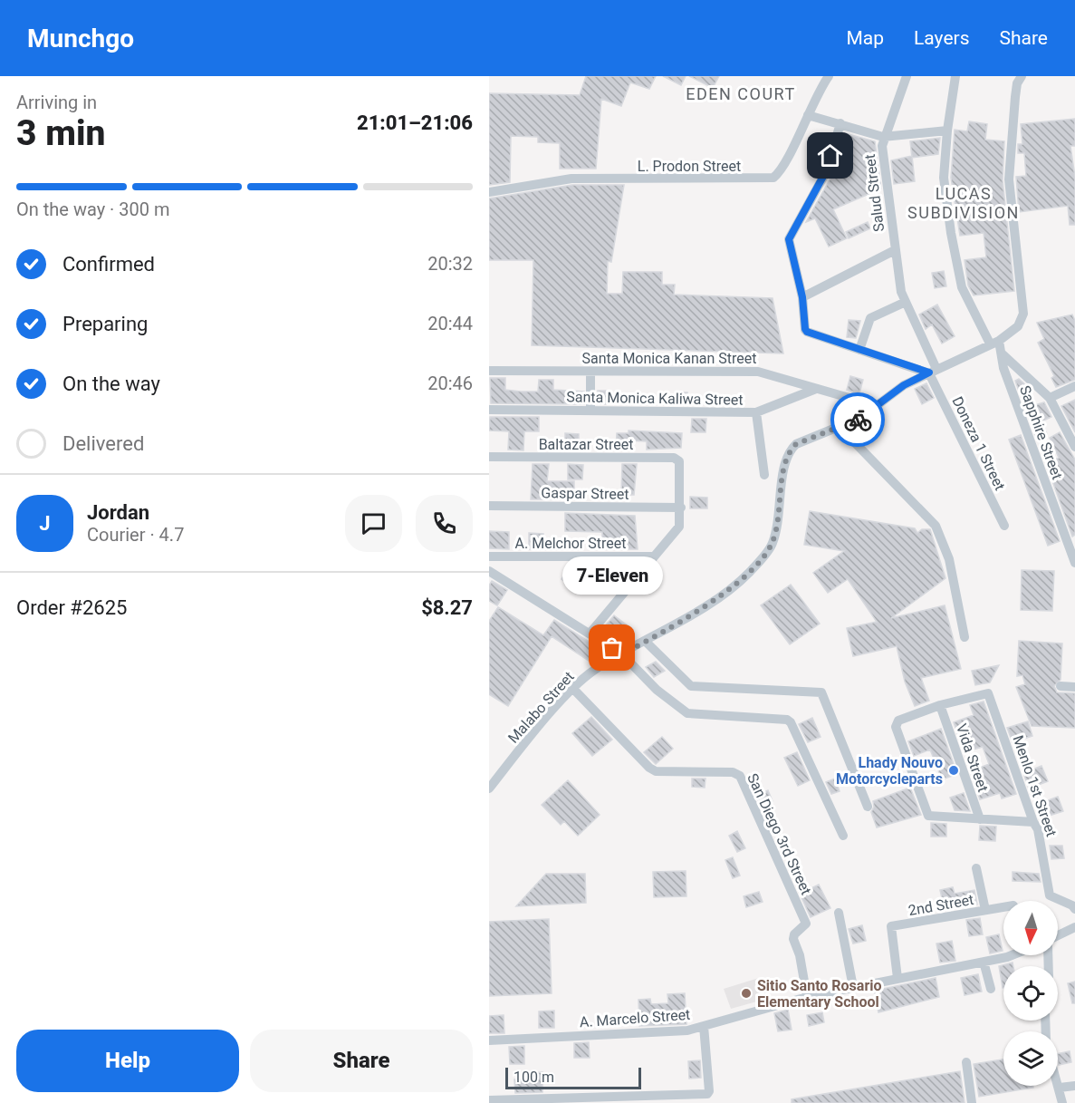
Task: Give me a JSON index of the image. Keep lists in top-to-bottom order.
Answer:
{
  "streets": {
    "street": [
      "L. Prodon Street",
      "Salud Street",
      "Santa Monica Kanan Street",
      "Santa Monica Kaliwa Street",
      "Sapphire Street",
      "Doneza 1 Street",
      "Baltazar Street",
      "Gaspar Street",
      "A. Melchor Street",
      "Malabo Street",
      "Vida Street",
      "Menlo 1st Street",
      "San Diego 3rd Street",
      "2nd Street",
      "A. Marcelo Street"
    ]
  },
  "crossings": [
    ["Salud Street", "Doneza 1 Street"],
    ["Santa Monica Kanan Street", "Santa Monica Kaliwa Street"],
    ["Baltazar Street", "Gaspar Street"],
    ["Malabo Street", "San Diego 3rd Street"],
    ["Vida Street", "Menlo 1st Street"],
    ["San Diego 3rd Street", "A. Marcelo Street"],
    ["2nd Street", "A. Marcelo Street"]
  ],
  "districts": ["EDEN COURT", "LUCAS SUBDIVISION"],
  "places": ["7-Eleven", "Lhady Nouvo Motorcycleparts", "Sitio Santo Rosario Elementary School"],
  "scale_bar": "100 m",
  "north": "bottom",
  "page": {
    "header": "Munchgo",
    "nav": ["Map", "Layers", "Share"],
    "heading": ["3 min", "Arriving in", "21:01–21:06"],
    "panel": [
      "Jordan",
      "Courier · 4.7",
      "Order #2625",
      "$8.27"
    ],
    "bar": "On the way · 300 m",
    "list": [
      ["Confirmed", "20:32"],
      ["Preparing", "20:44"],
      ["On the way", "20:46"],
      "Delivered"
    ],
    "round": "J",
    "bubble": "7-Eleven",
    "buttons": ["Help", "Share"],
    "scale": "100 m"
  }
}
